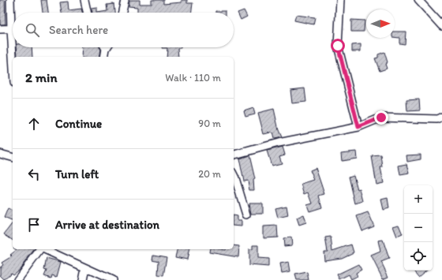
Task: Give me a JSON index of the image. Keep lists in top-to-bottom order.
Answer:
{
  "north": "right",
  "page": {
    "search": "Search here",
    "heading": ["2 min", "Walk · 110 m"],
    "list": [
      ["Continue", "90 m"],
      ["Turn left", "20 m"],
      "Arrive at destination"
    ],
    "map_buttons": ["+", "−"]
  }
}
